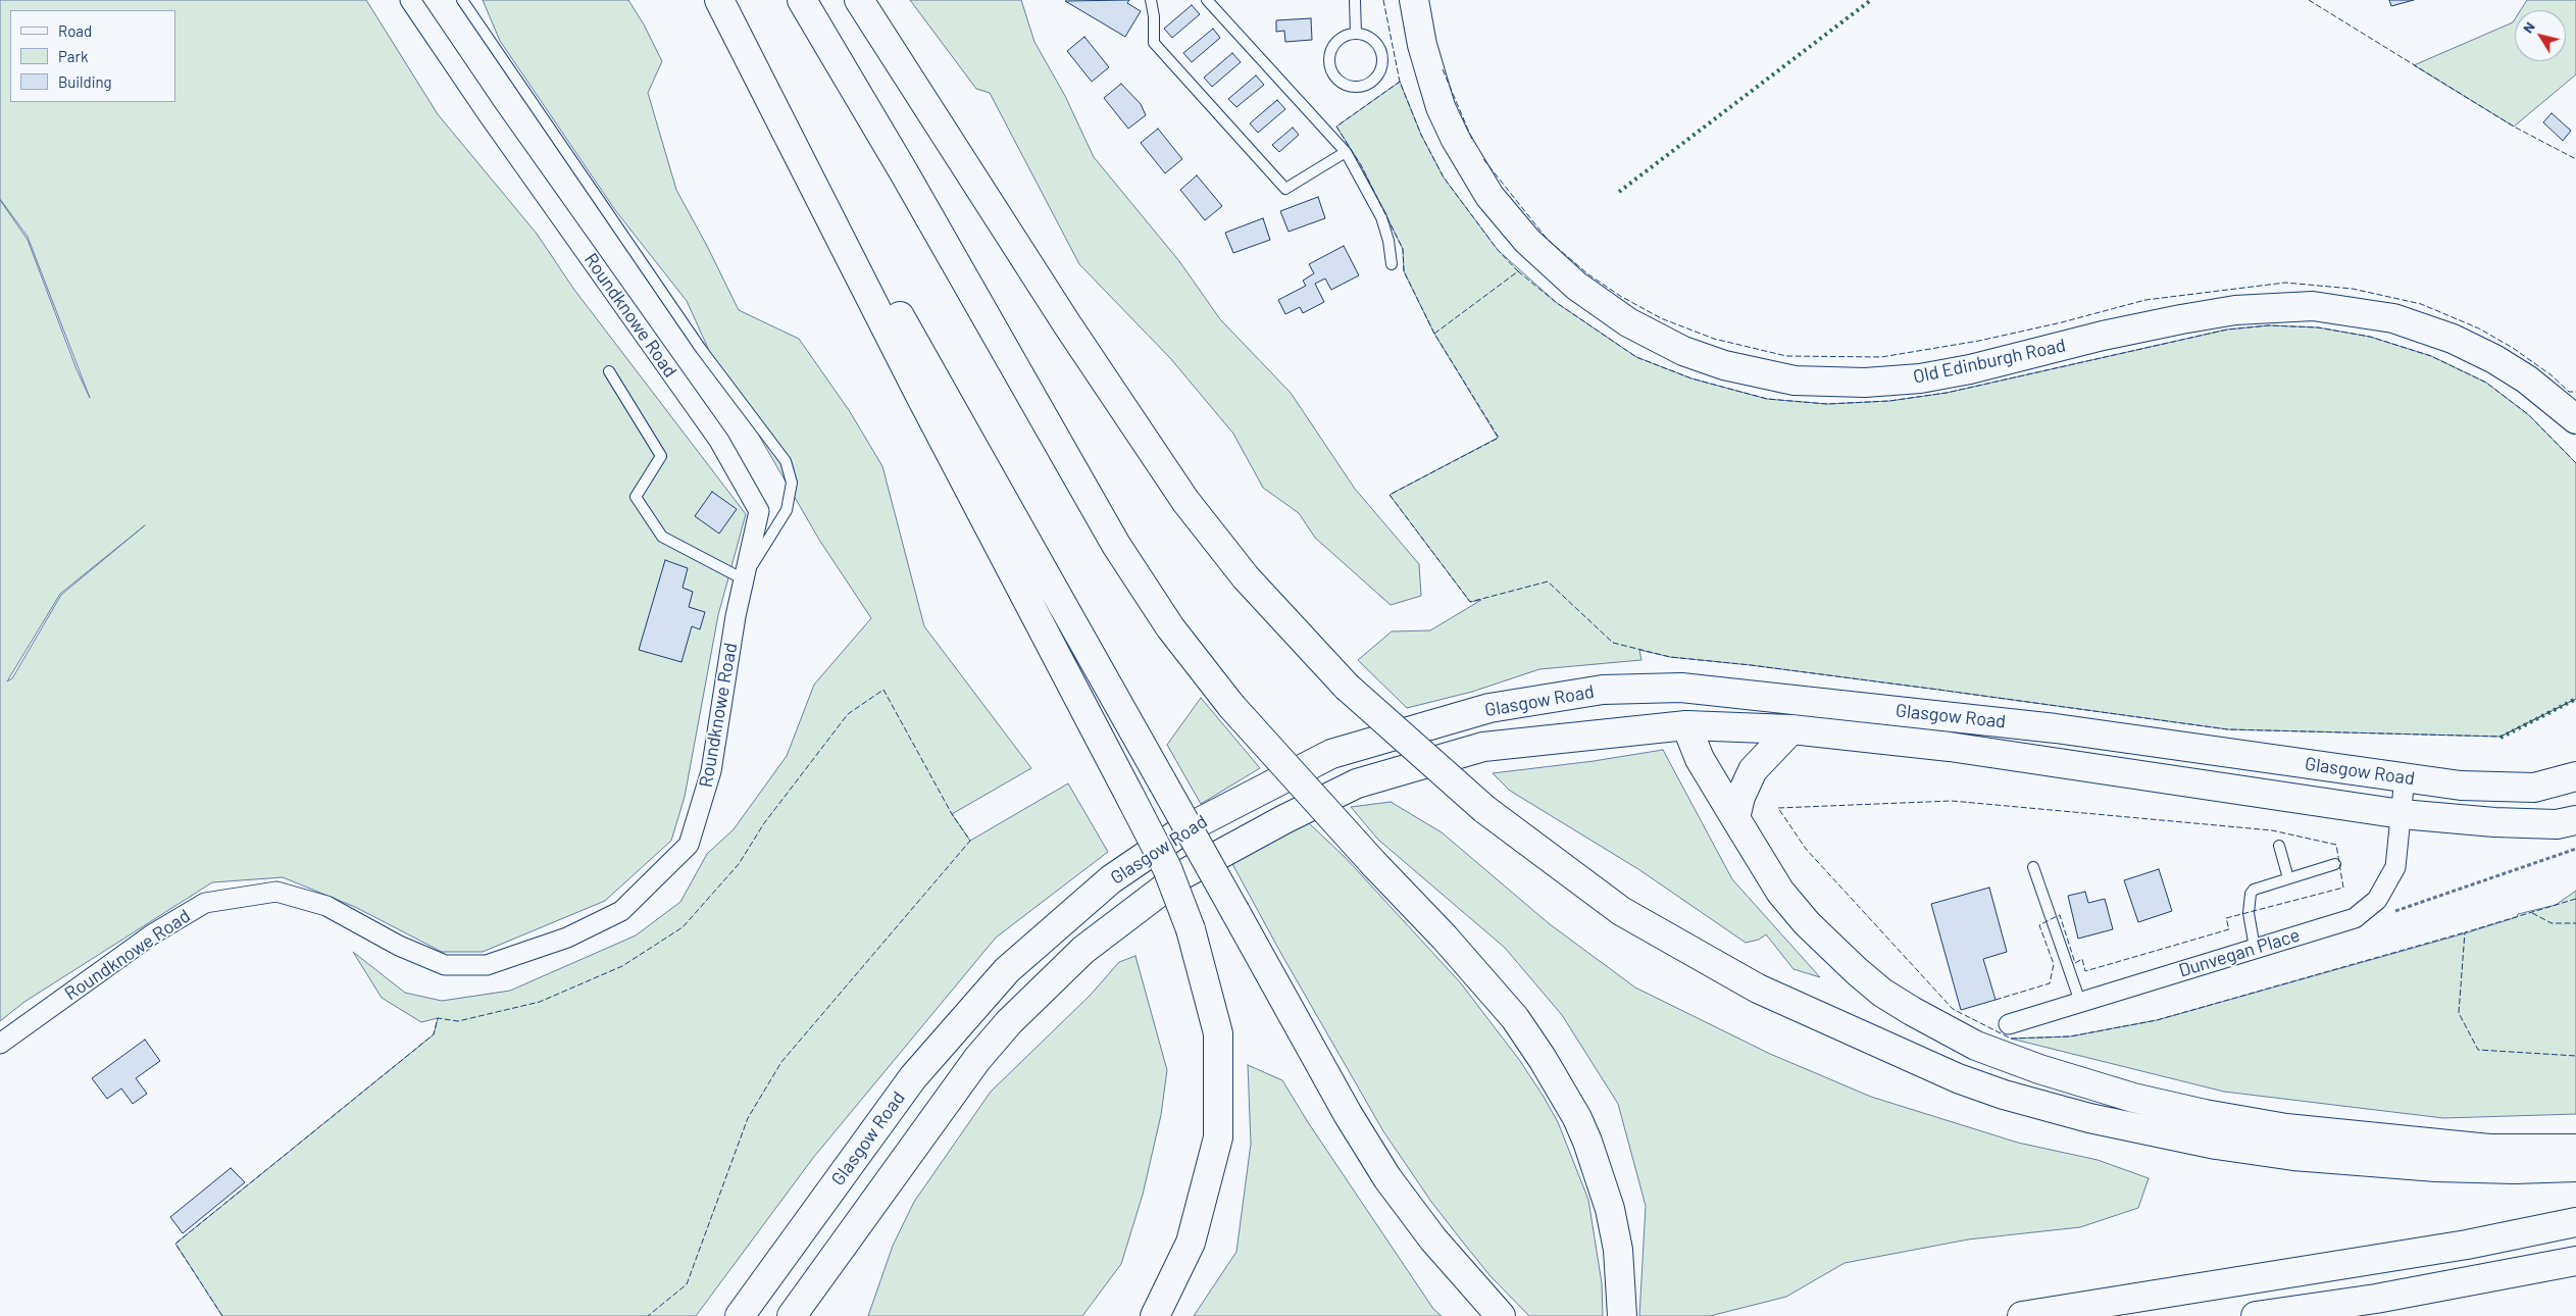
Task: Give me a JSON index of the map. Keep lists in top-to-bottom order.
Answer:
{
  "streets": {
    "main road": ["Old Edinburgh Road", "Glasgow Road"],
    "street": ["Roundknowe Road", "Dunvegan Place"]
  },
  "crossings": [
    ["Glasgow Road", "Dunvegan Place"]
  ],
  "legend": ["Road", "Park", "Building"],
  "north": "top left"
}
